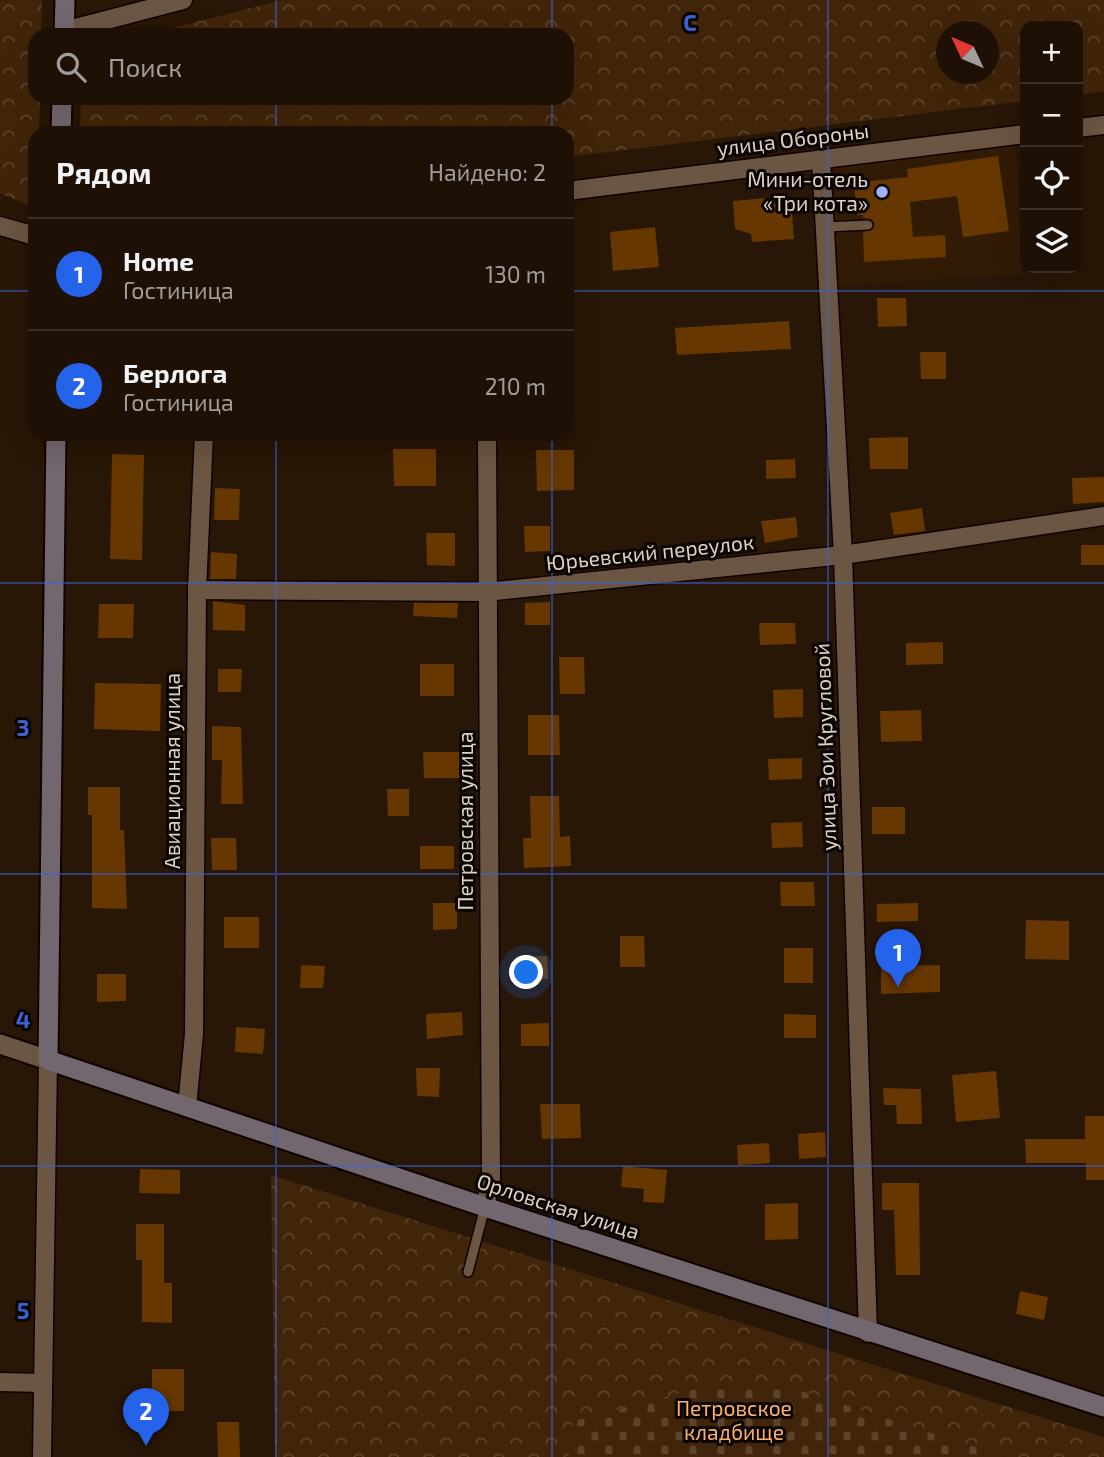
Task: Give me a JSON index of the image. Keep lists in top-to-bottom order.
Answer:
{
  "streets": {
    "main road": ["Орловская улица"],
    "street": [
      "улица Обороны",
      "Юрьевский переулок",
      "улица Зои Кругловой",
      "Авиационная улица",
      "Петровская улица"
    ]
  },
  "crossings": [
    ["улица Обороны", "улица Зои Кругловой"],
    ["Юрьевский переулок", "улица Зои Кругловой"],
    ["Юрьевский переулок", "Авиационная улица"],
    ["Юрьевский переулок", "Петровская улица"],
    ["улица Зои Кругловой", "Орловская улица"],
    ["Авиационная улица", "Орловская улица"],
    ["Петровская улица", "Орловская улица"]
  ],
  "parks": ["Петровское кладбище"],
  "places": ["Мини-отель «Три кота»"],
  "north": "top left",
  "page": {
    "map_buttons": ["+", "−"],
    "search": "Поиск",
    "heading": ["Рядом", "Найдено: 2"],
    "list": [
      {
        "mark": "1",
        "name": "Home",
        "note": "Гостиница",
        "value": "130 m"
      },
      {
        "mark": "2",
        "name": "Берлога",
        "note": "Гостиница",
        "value": "210 m"
      }
    ],
    "pins": ["1", "2"]
  },
  "grid": {
    "columns": ["C"],
    "rows": ["3", "4", "5"]
  }
}
